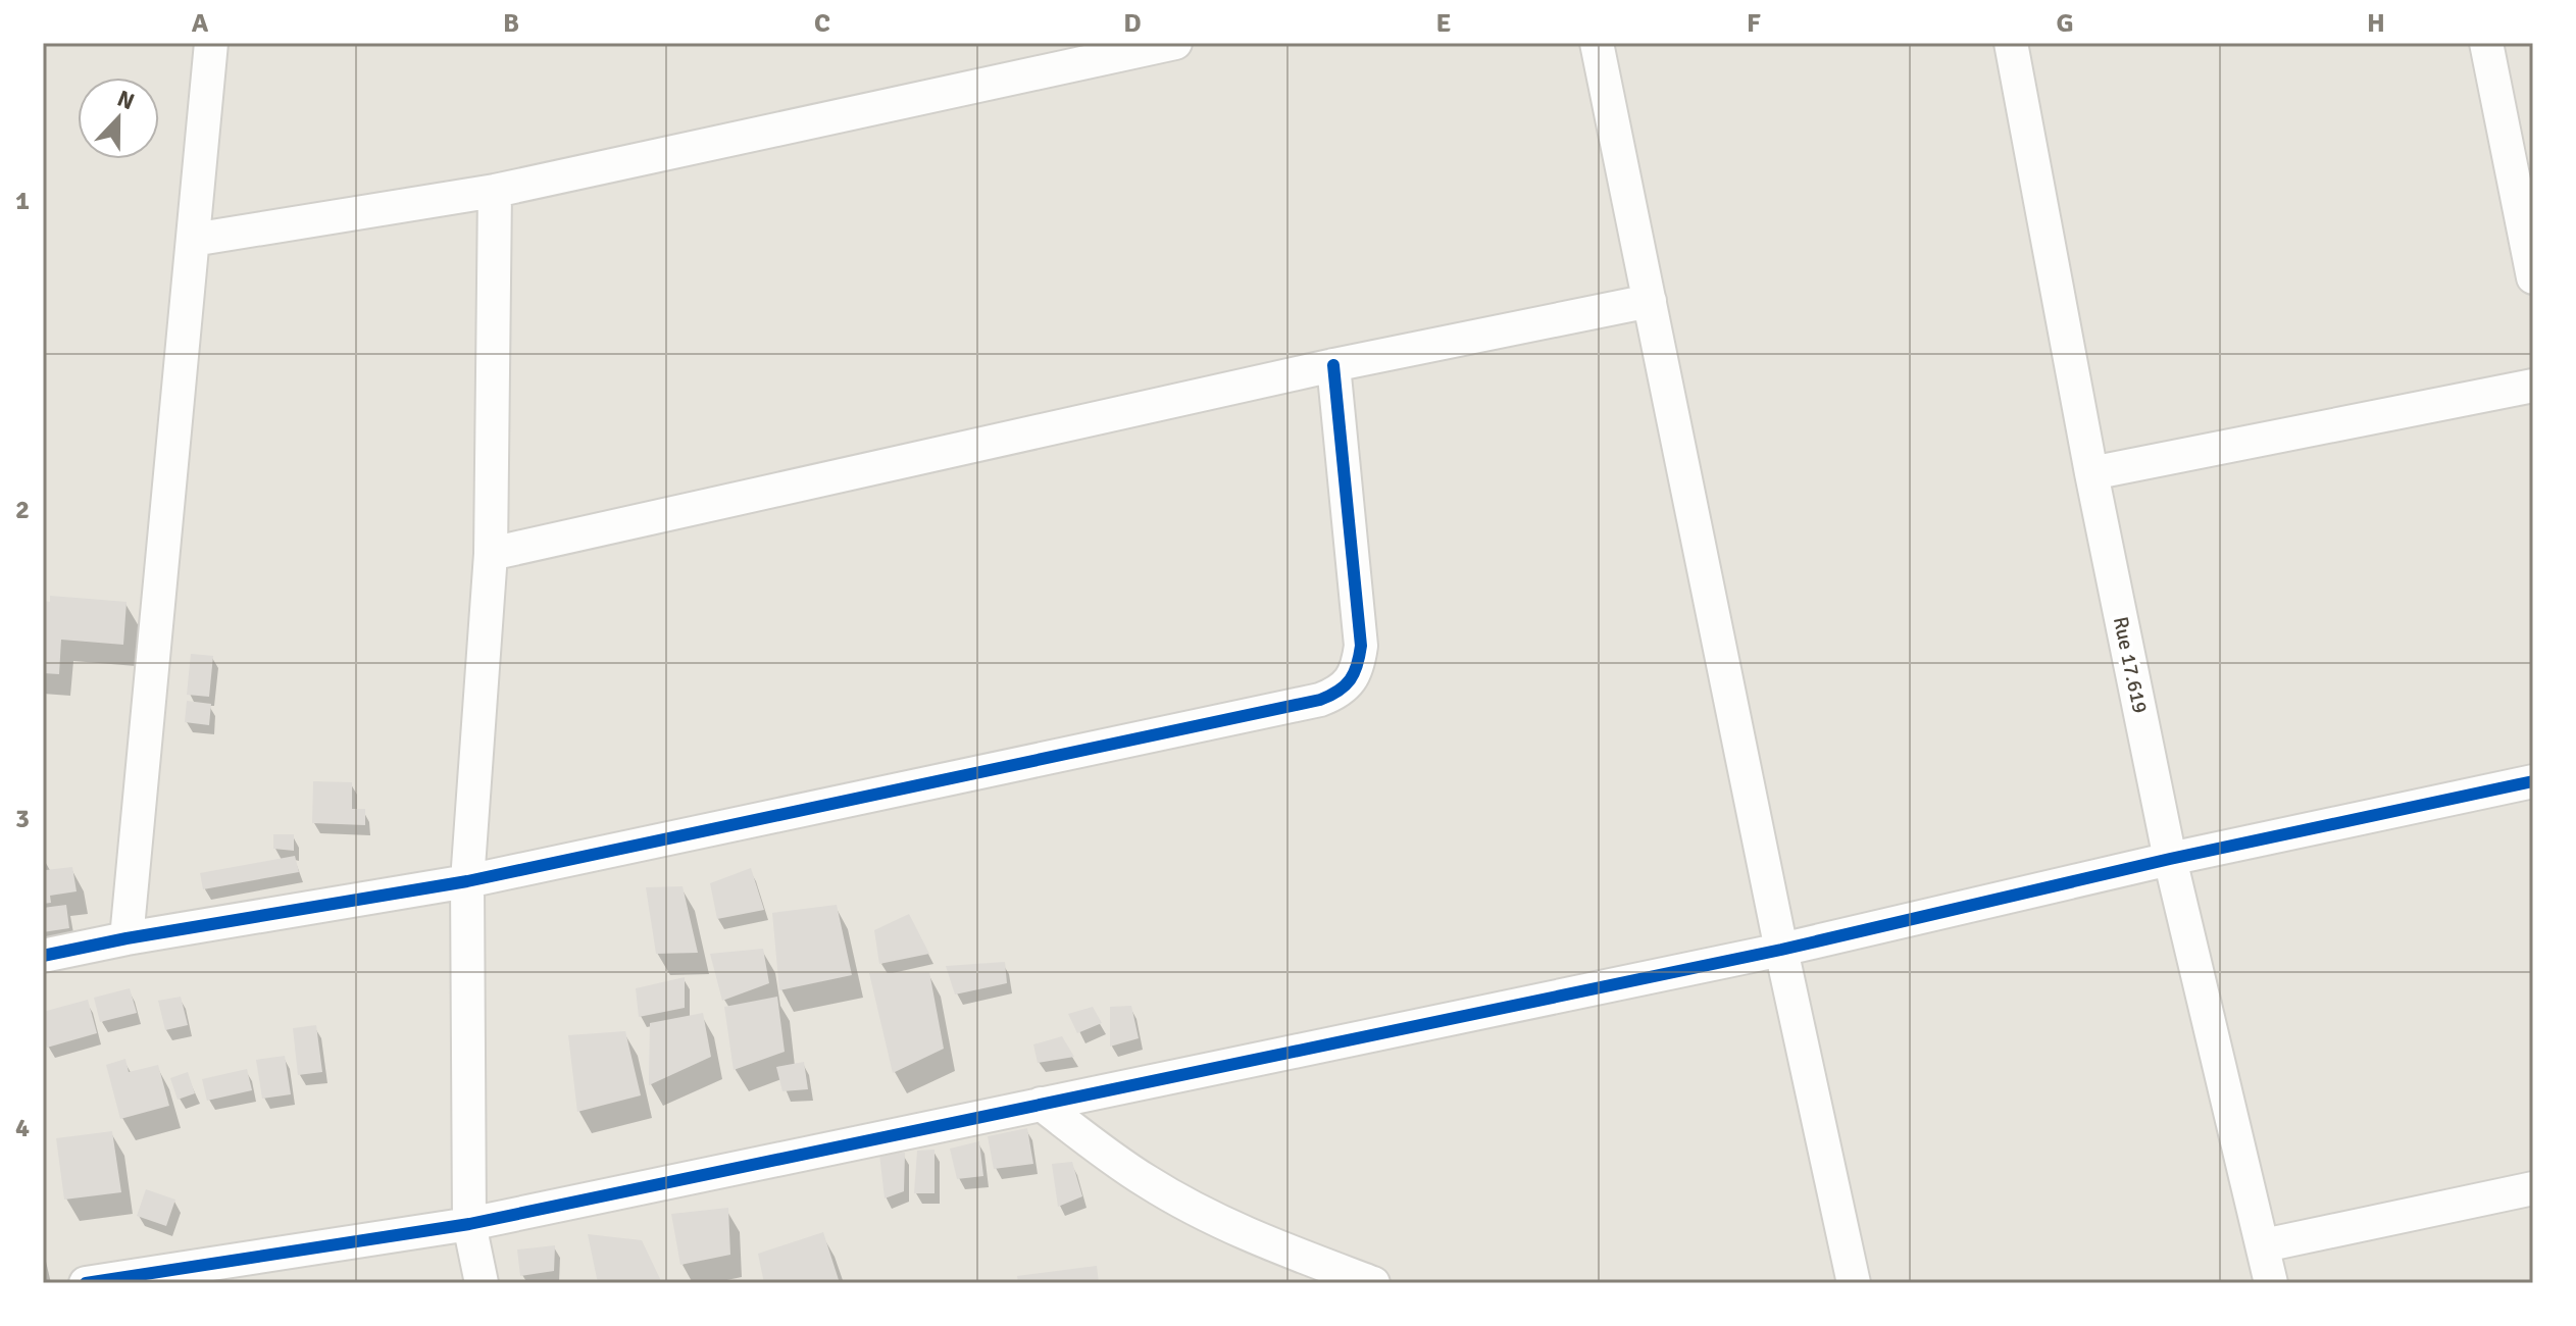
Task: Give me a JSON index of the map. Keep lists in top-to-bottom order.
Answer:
{
  "streets": {
    "street": ["Rue 17.619"]
  },
  "north": "top",
  "grid": {
    "columns": [
      "A",
      "B",
      "C",
      "D",
      "E",
      "F",
      "G",
      "H"
    ],
    "rows": [
      "1",
      "2",
      "3",
      "4"
    ]
  }
}
